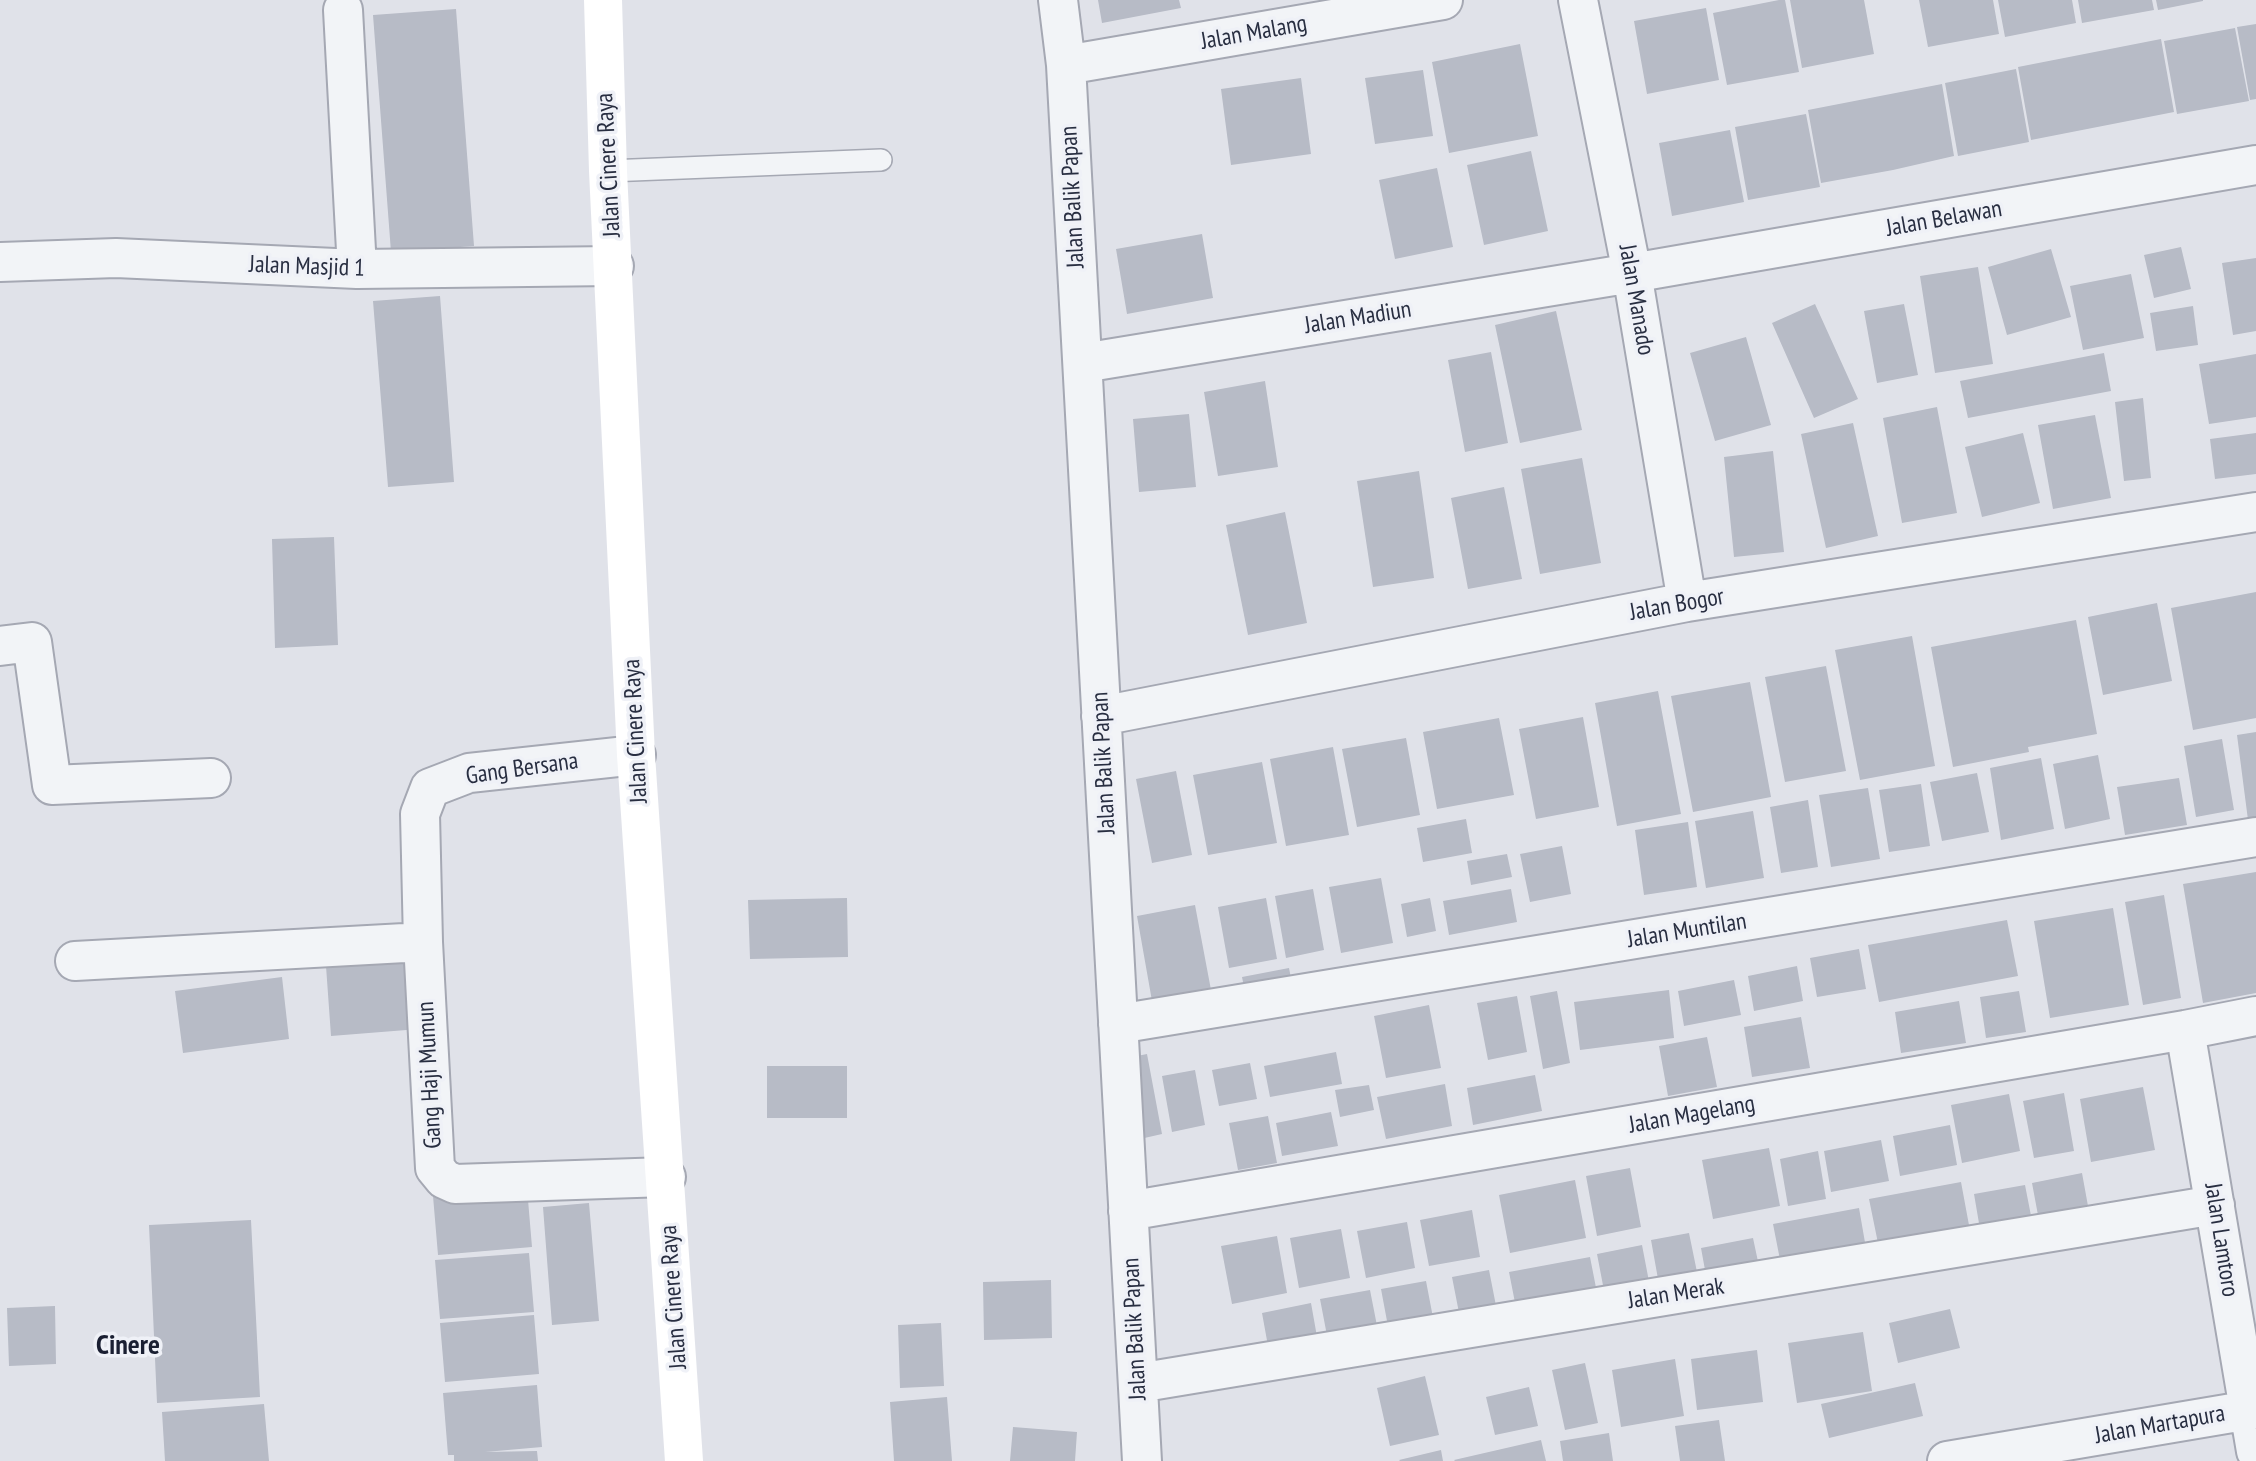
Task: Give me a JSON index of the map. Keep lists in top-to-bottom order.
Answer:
{
  "streets": {
    "main road": ["Jalan Cinere Raya"],
    "street": [
      "Jalan Malang",
      "Jalan Balik Papan",
      "Jalan Belawan",
      "Jalan Masjid 1",
      "Jalan Manado",
      "Jalan Madiun",
      "Jalan Bogor",
      "Gang Bersana",
      "Jalan Muntilan",
      "Gang Haji Mumun",
      "Jalan Magelang",
      "Jalan Lamtoro",
      "Jalan Merak",
      "Jalan Martapura"
    ]
  },
  "crossings": [
    ["Jalan Malang", "Jalan Balik Papan"],
    ["Jalan Cinere Raya", "Jalan Masjid 1"],
    ["Jalan Cinere Raya", "Gang Bersana"],
    ["Jalan Cinere Raya", "Gang Haji Mumun"],
    ["Jalan Balik Papan", "Jalan Madiun"],
    ["Jalan Balik Papan", "Jalan Bogor"],
    ["Jalan Balik Papan", "Jalan Muntilan"],
    ["Jalan Balik Papan", "Jalan Magelang"],
    ["Jalan Balik Papan", "Jalan Merak"],
    ["Jalan Belawan", "Jalan Manado"],
    ["Jalan Belawan", "Jalan Madiun"],
    ["Jalan Manado", "Jalan Madiun"],
    ["Jalan Manado", "Jalan Bogor"],
    ["Gang Bersana", "Gang Haji Mumun"],
    ["Jalan Magelang", "Jalan Lamtoro"],
    ["Jalan Lamtoro", "Jalan Merak"],
    ["Jalan Lamtoro", "Jalan Martapura"]
  ],
  "districts": ["Cinere"]
}
